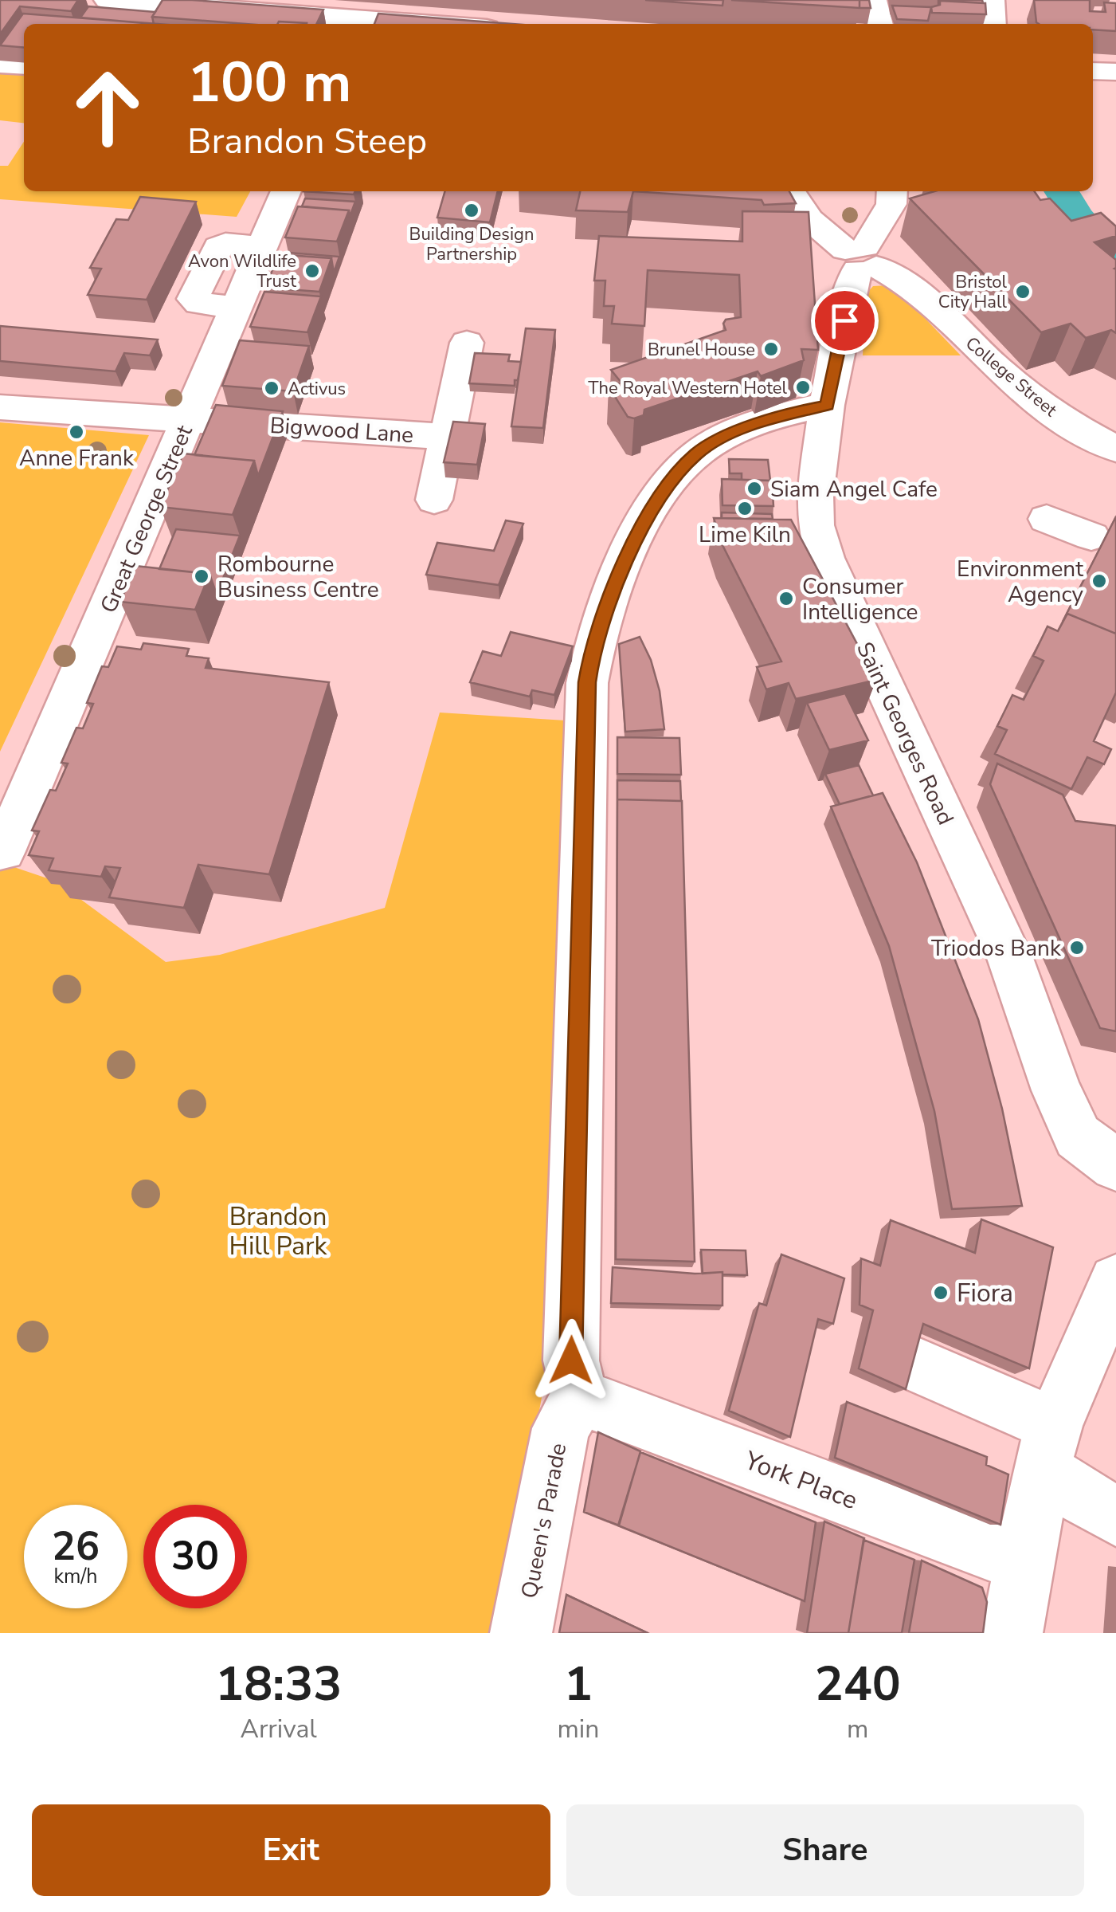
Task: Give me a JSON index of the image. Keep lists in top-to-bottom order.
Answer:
{
  "streets": {
    "street": [
      "College Street",
      "Bigwood Lane",
      "Great George Street",
      "Saint Georges Road",
      "York Place",
      "Queen's Parade"
    ]
  },
  "crossings": [
    ["College Street", "Saint Georges Road"],
    ["Bigwood Lane", "Great George Street"],
    ["York Place", "Queen's Parade"]
  ],
  "parks": ["Brandon Hill Park"],
  "places": [
    "Building Design Partnership",
    "Avon Wildlife Trust",
    "Bristol City Hall",
    "Brunel House",
    "The Royal Western Hotel",
    "Activus",
    "Anne Frank",
    "Siam Angel Cafe",
    "Lime Kiln",
    "Rombourne Business Centre",
    "Environment Agency",
    "Consumer Intelligence",
    "Triodos Bank",
    "Fiora"
  ],
  "page": {
    "turn": ["100 m", "Brandon Steep"],
    "speed": "26 km/h",
    "limit": "30",
    "eta": [
      "18:33",
      "Arrival",
      "1",
      "min",
      "240",
      "m"
    ],
    "buttons": ["Exit", "Share"]
  }
}
